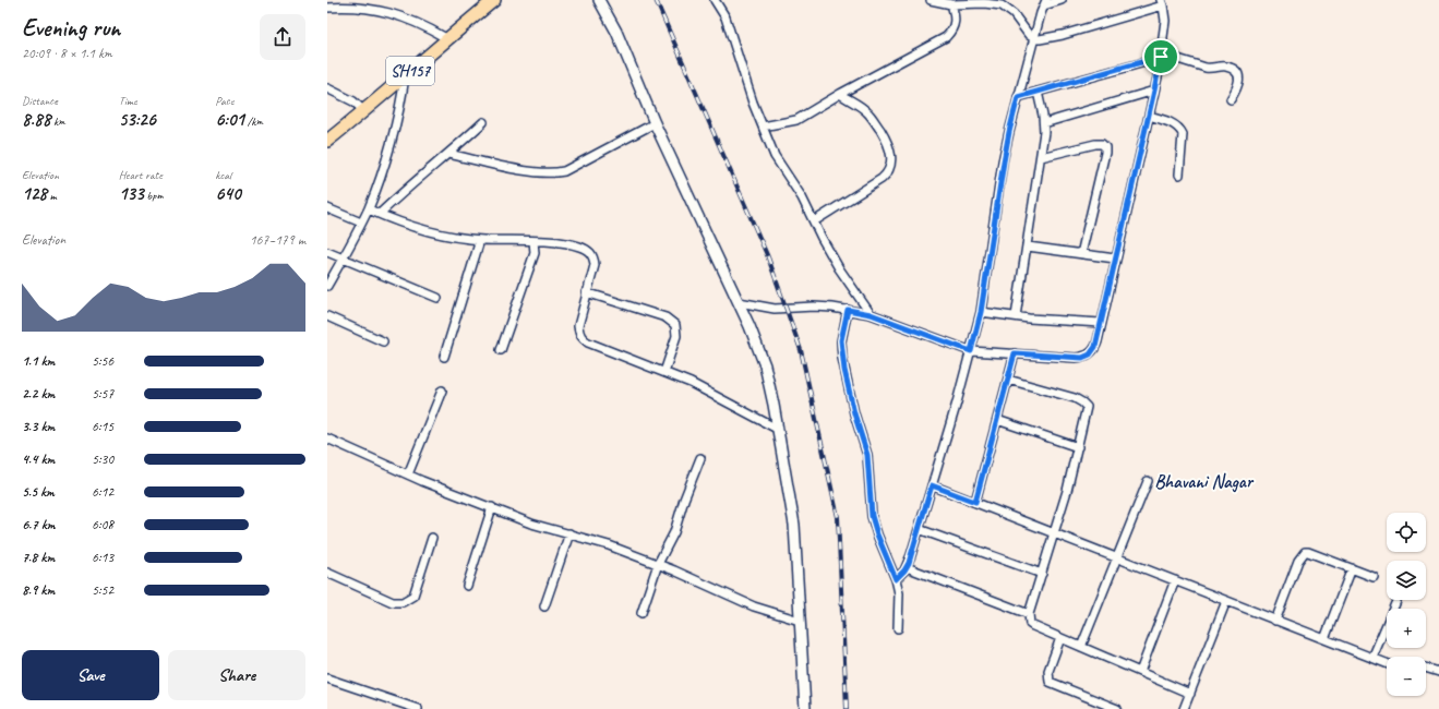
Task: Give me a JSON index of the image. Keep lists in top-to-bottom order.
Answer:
{
  "streets": {
    "main road": ["SH157"]
  },
  "districts": ["Bhavani Nagar"],
  "page": {
    "heading": ["Evening run", "20:09 · 8 × 1.1 km"],
    "stats": [
      ["Distance", "8.88 km"],
      ["Time", "53:26"],
      ["Pace", "6:01 /km"],
      ["Elevation", "128 m"],
      ["Heart rate", "133 bpm"],
      ["kcal", "640"]
    ],
    "chart": ["Elevation", "167–179 m"],
    "list": [
      {
        "name": "1.1 km",
        "note": "5:56"
      },
      {
        "name": "2.2 km",
        "note": "5:57"
      },
      {
        "name": "3.3 km",
        "note": "6:15"
      },
      {
        "name": "4.4 km",
        "note": "5:30"
      },
      {
        "name": "5.5 km",
        "note": "6:12"
      },
      {
        "name": "6.7 km",
        "note": "6:08"
      },
      {
        "name": "7.8 km",
        "note": "6:13"
      },
      {
        "name": "8.9 km",
        "note": "5:52"
      }
    ],
    "map_buttons": ["+", "−"],
    "buttons": ["Save", "Share"]
  }
}
